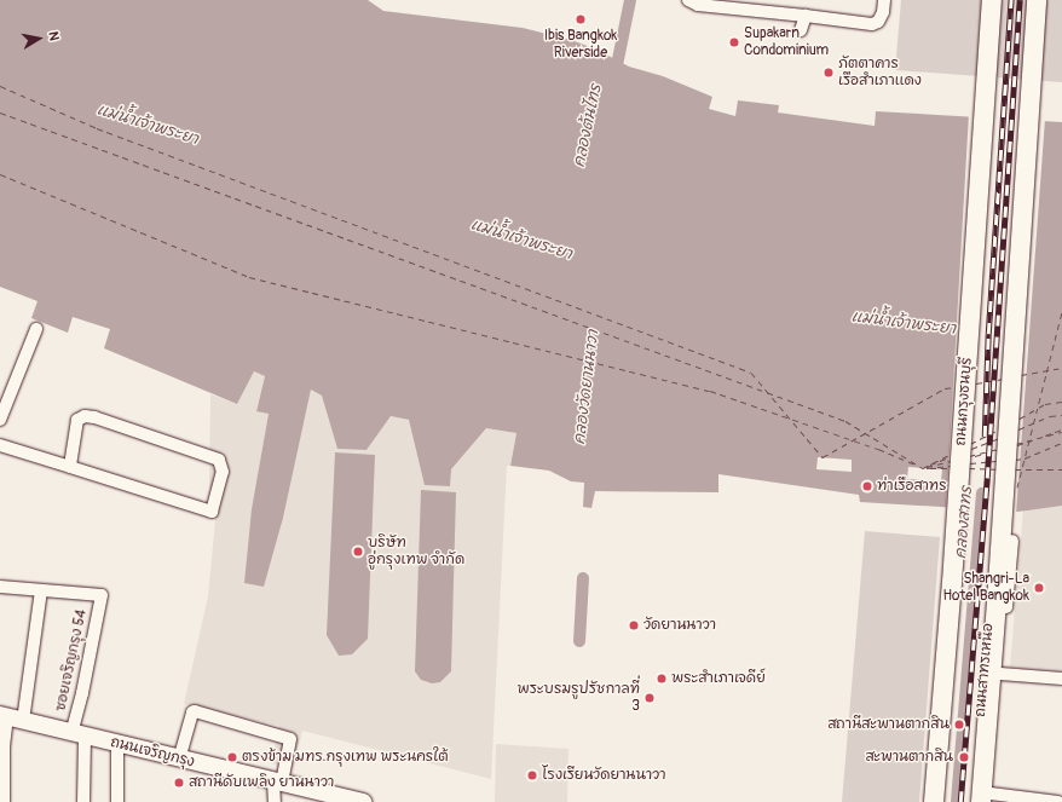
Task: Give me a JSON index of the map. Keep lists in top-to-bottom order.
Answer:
{
  "streets": {
    "main road": ["ถนนกรุงธนบุรี", "ถนนเจริญกรุง"],
    "street": ["ซอยเจริญกรุง 54", "ถนนสาทรเหนือ"]
  },
  "crossings": [
    ["ซอยเจริญกรุง 54", "ถนนเจริญกรุง"]
  ],
  "water": [
    "แม่น้ำเจ้าพระยา",
    "คลองต้นไทร",
    "คลองวัดยานนาวา",
    "คลองสาทร"
  ],
  "places": [
    "Ibis Bangkok Riverside",
    "Supakarn Condominium",
    "ภัตตาคาร เรือสำเภาแดง",
    "ท่าเรือสาทร",
    "บริษัท อู่กรุงเทพ จำกัด",
    "Shangri-La Hotel Bangkok",
    "วัดยานนาวา",
    "พระสำเภาเจดีย์",
    "พระบรมรูปรัชกาลที่ 3",
    "สถานีสะพานตากสิน",
    "ตรงข้าม มทร.กรุงเทพ พระนครใต้",
    "สะพานตากสิน",
    "โรงเรียนวัดยานนาวา",
    "สถานีดับเพลิง ยานนาวา"
  ],
  "north": "right"
}
